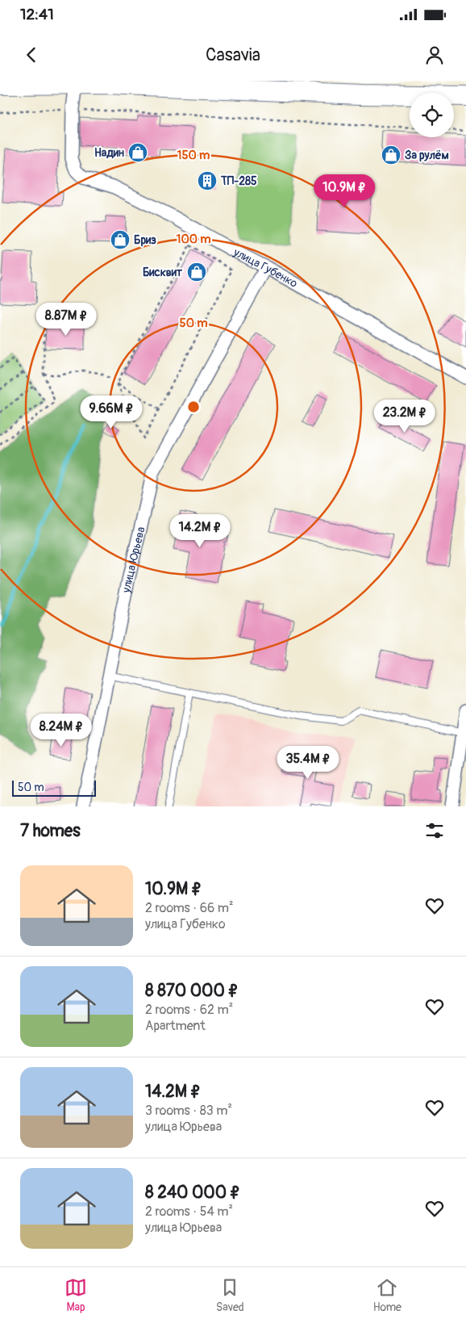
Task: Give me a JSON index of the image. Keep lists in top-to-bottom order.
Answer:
{
  "streets": {
    "street": ["улица Губенко", "улица Юрьева"]
  },
  "crossings": [
    ["улица Губенко", "улица Юрьева"]
  ],
  "places": {
    "shop": [
      "Надин",
      "За рулём",
      "Бриз",
      "Бисквит"
    ],
    "building": ["ТП-285"]
  },
  "scale_bar": "50 m",
  "page": {
    "status": "12:41",
    "header": "Casavia",
    "price": [
      "10.9M ₽",
      "8.87M ₽",
      "9.66M ₽",
      "23.2M ₽",
      "14.2M ₽",
      "8.24M ₽",
      "35.4M ₽"
    ],
    "scale": "50 m",
    "heading": "7 homes",
    "list": [
      {
        "name": "10.9M ₽",
        "note": "2 rooms · 66 m² · улица Губенко"
      },
      {
        "name": "8 870 000 ₽",
        "note": "2 rooms · 62 m² · Apartment"
      },
      {
        "name": "14.2M ₽",
        "note": "3 rooms · 83 m² · улица Юрьева"
      },
      {
        "name": "8 240 000 ₽",
        "note": "2 rooms · 54 m² · улица Юрьева"
      }
    ],
    "tabs": ["Map", "Saved", "Home"]
  },
  "rings": ["150 m", "100 m", "50 m"]
}
